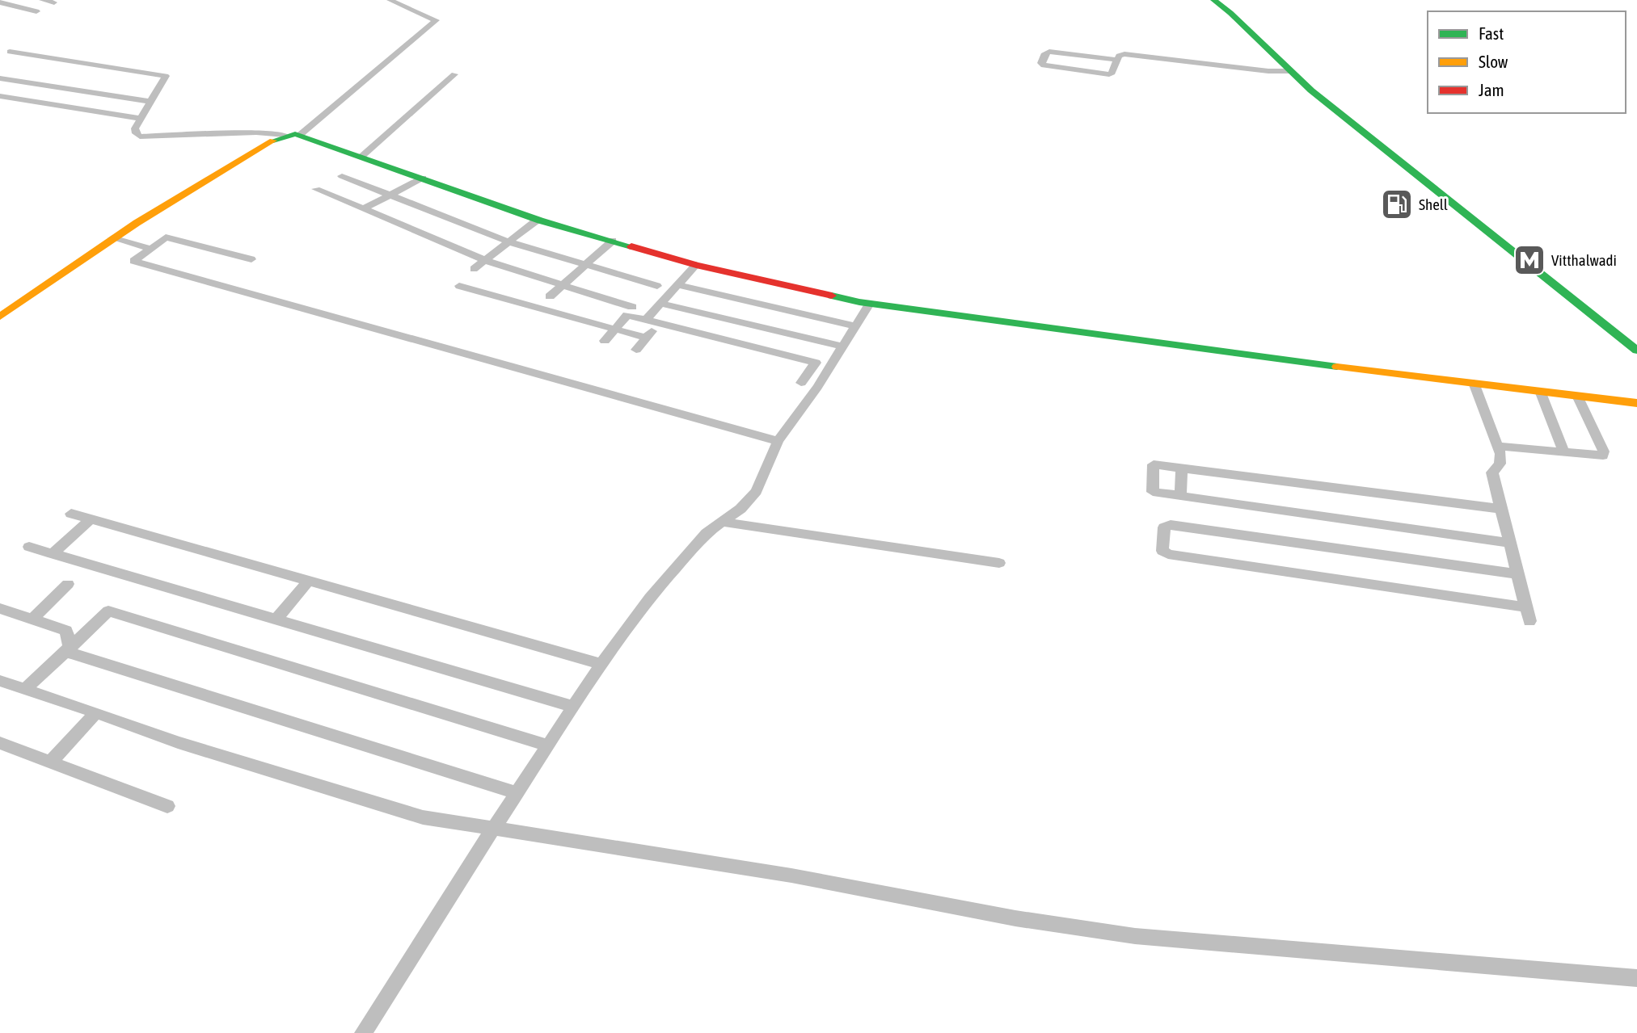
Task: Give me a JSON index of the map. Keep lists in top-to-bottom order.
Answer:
{
  "places": {
    "fuel station": ["Shell"],
    "metro station": ["Vitthalwadi"]
  },
  "legend": ["Fast", "Slow", "Jam"]
}
